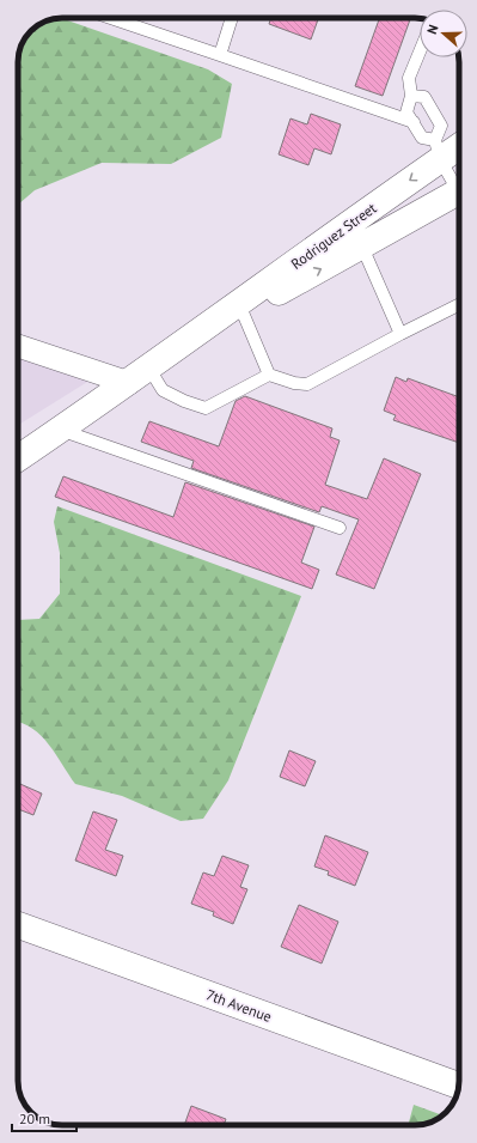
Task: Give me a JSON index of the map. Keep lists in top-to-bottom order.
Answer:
{
  "streets": {
    "main road": ["Rodriguez Street", "7th Avenue"]
  },
  "scale_bar": "20 m",
  "north": "left"
}
